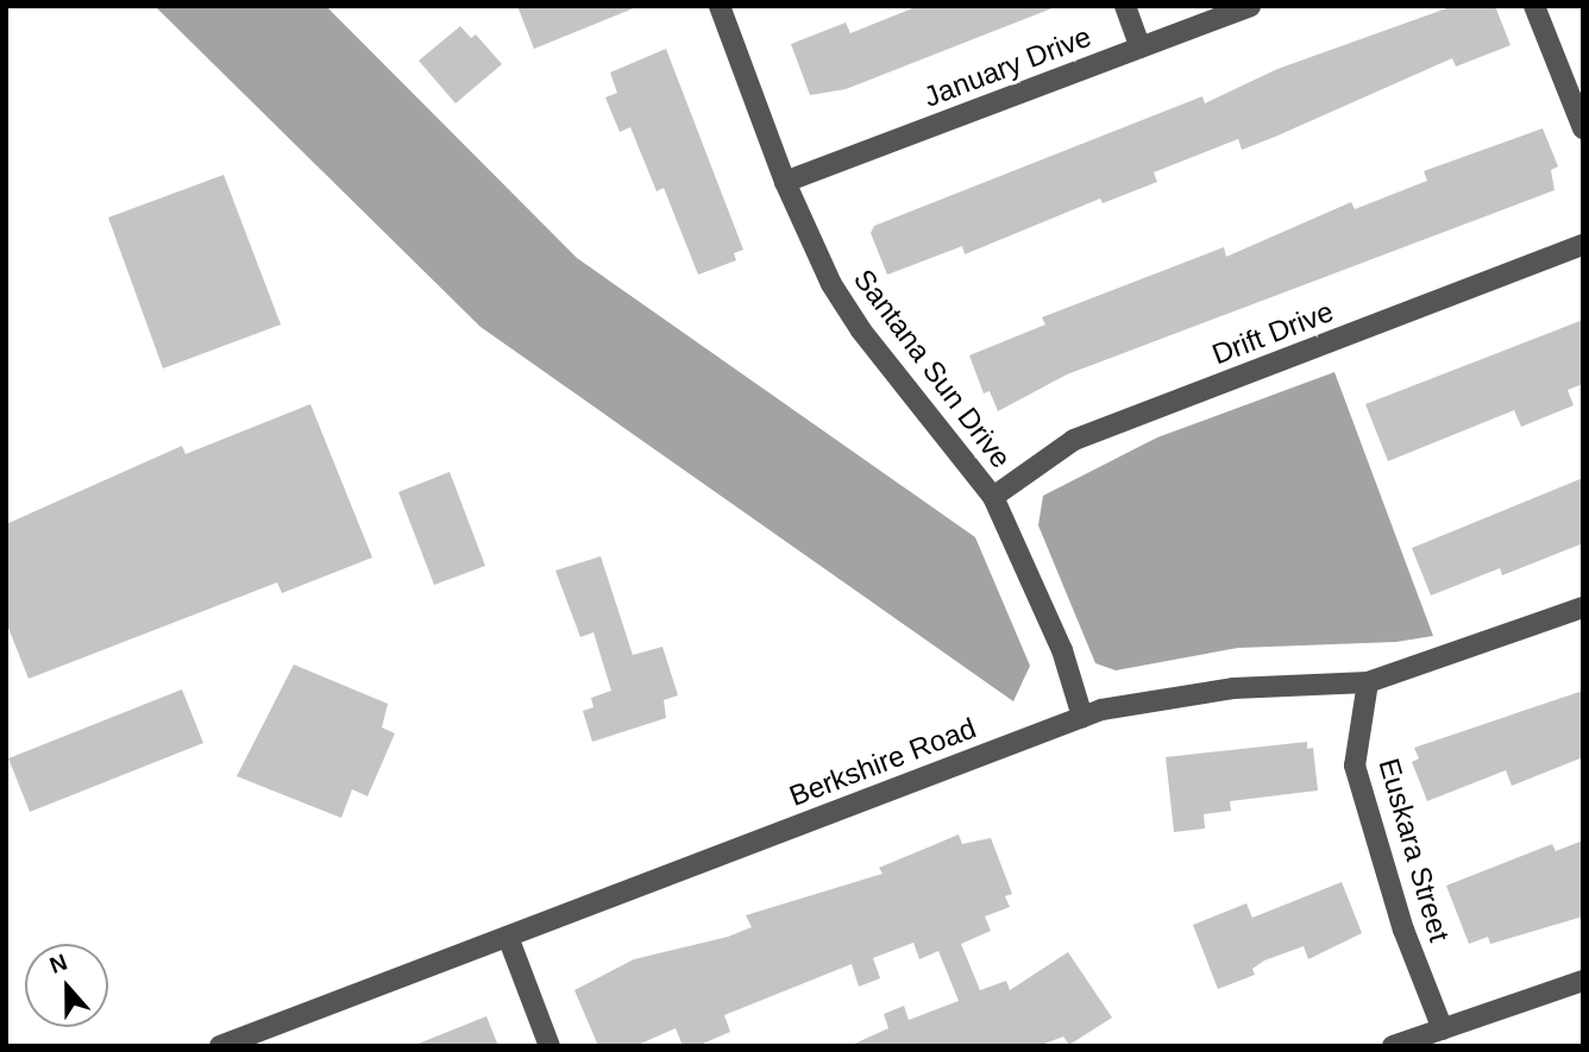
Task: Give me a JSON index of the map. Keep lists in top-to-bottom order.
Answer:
{
  "streets": {
    "street": [
      "January Drive",
      "Drift Drive",
      "Santana Sun Drive",
      "Berkshire Road",
      "Euskara Street"
    ]
  },
  "crossings": [
    ["January Drive", "Santana Sun Drive"],
    ["Drift Drive", "Santana Sun Drive"],
    ["Santana Sun Drive", "Berkshire Road"],
    ["Berkshire Road", "Euskara Street"]
  ],
  "north": "top"
}
